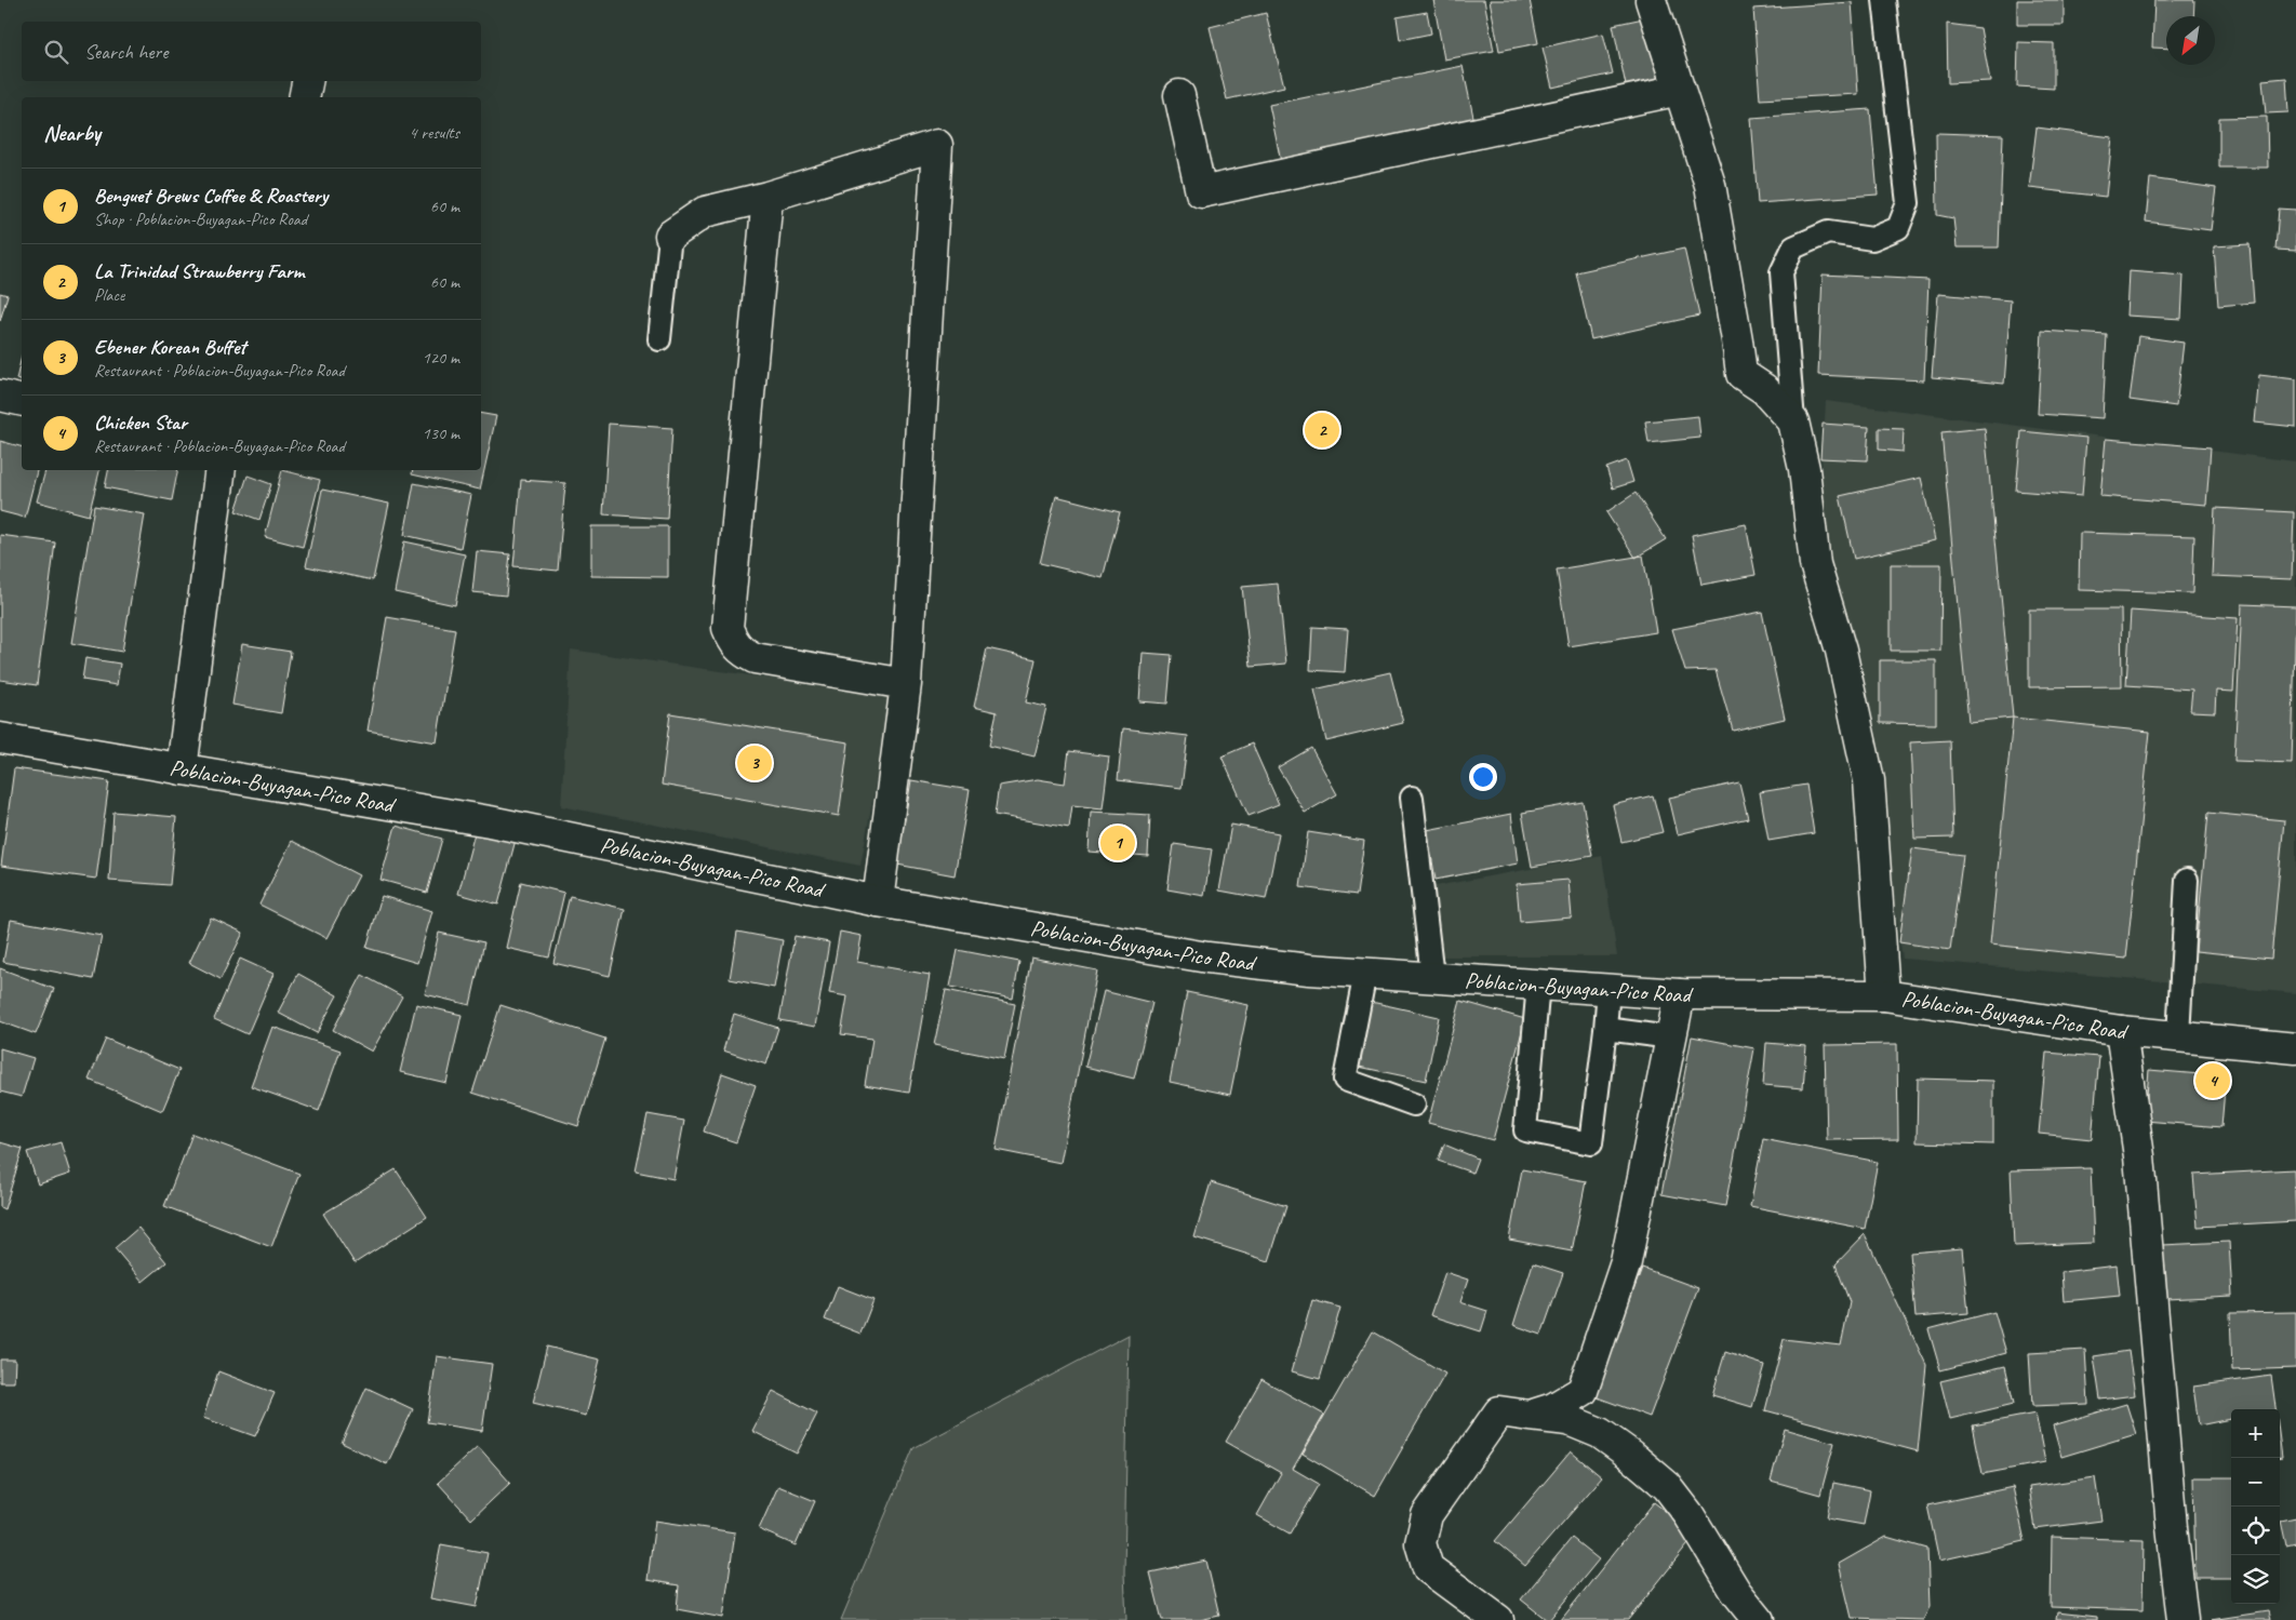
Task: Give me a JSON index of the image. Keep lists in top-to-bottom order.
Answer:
{
  "streets": {
    "street": ["Poblacion-Buyagan-Pico Road"]
  },
  "north": "bottom left",
  "page": {
    "search": "Search here",
    "heading": ["Nearby", "4 results"],
    "list": [
      {
        "mark": "1",
        "name": "Benguet Brews Coffee & Roastery",
        "note": "Shop · Poblacion-Buyagan-Pico Road",
        "value": "60 m"
      },
      {
        "mark": "2",
        "name": "La Trinidad Strawberry Farm",
        "note": "Place",
        "value": "60 m"
      },
      {
        "mark": "3",
        "name": "Ebener Korean Buffet",
        "note": "Restaurant · Poblacion-Buyagan-Pico Road",
        "value": "120 m"
      },
      {
        "mark": "4",
        "name": "Chicken Star",
        "note": "Restaurant · Poblacion-Buyagan-Pico Road",
        "value": "130 m"
      }
    ],
    "pins": [
      "2",
      "3",
      "1",
      "4"
    ],
    "map_buttons": ["+", "−"]
  }
}
